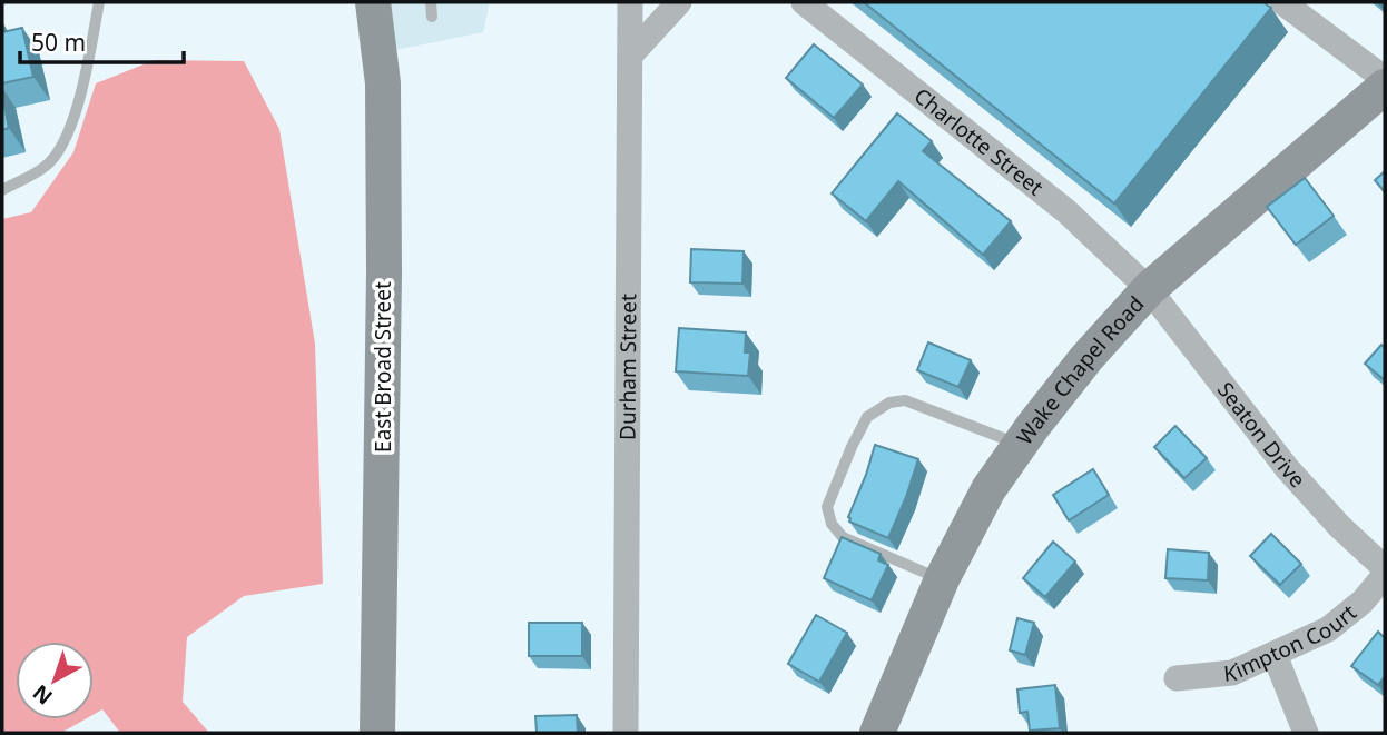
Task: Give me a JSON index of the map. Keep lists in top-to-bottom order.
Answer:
{
  "streets": {
    "main road": ["East Broad Street", "Wake Chapel Road"],
    "street": [
      "Charlotte Street",
      "Durham Street",
      "Seaton Drive",
      "Kimpton Court"
    ]
  },
  "crossings": [
    ["Charlotte Street", "Wake Chapel Road"],
    ["Charlotte Street", "Seaton Drive"],
    ["Wake Chapel Road", "Seaton Drive"]
  ],
  "scale_bar": "50 m",
  "north": "bottom left"
}
